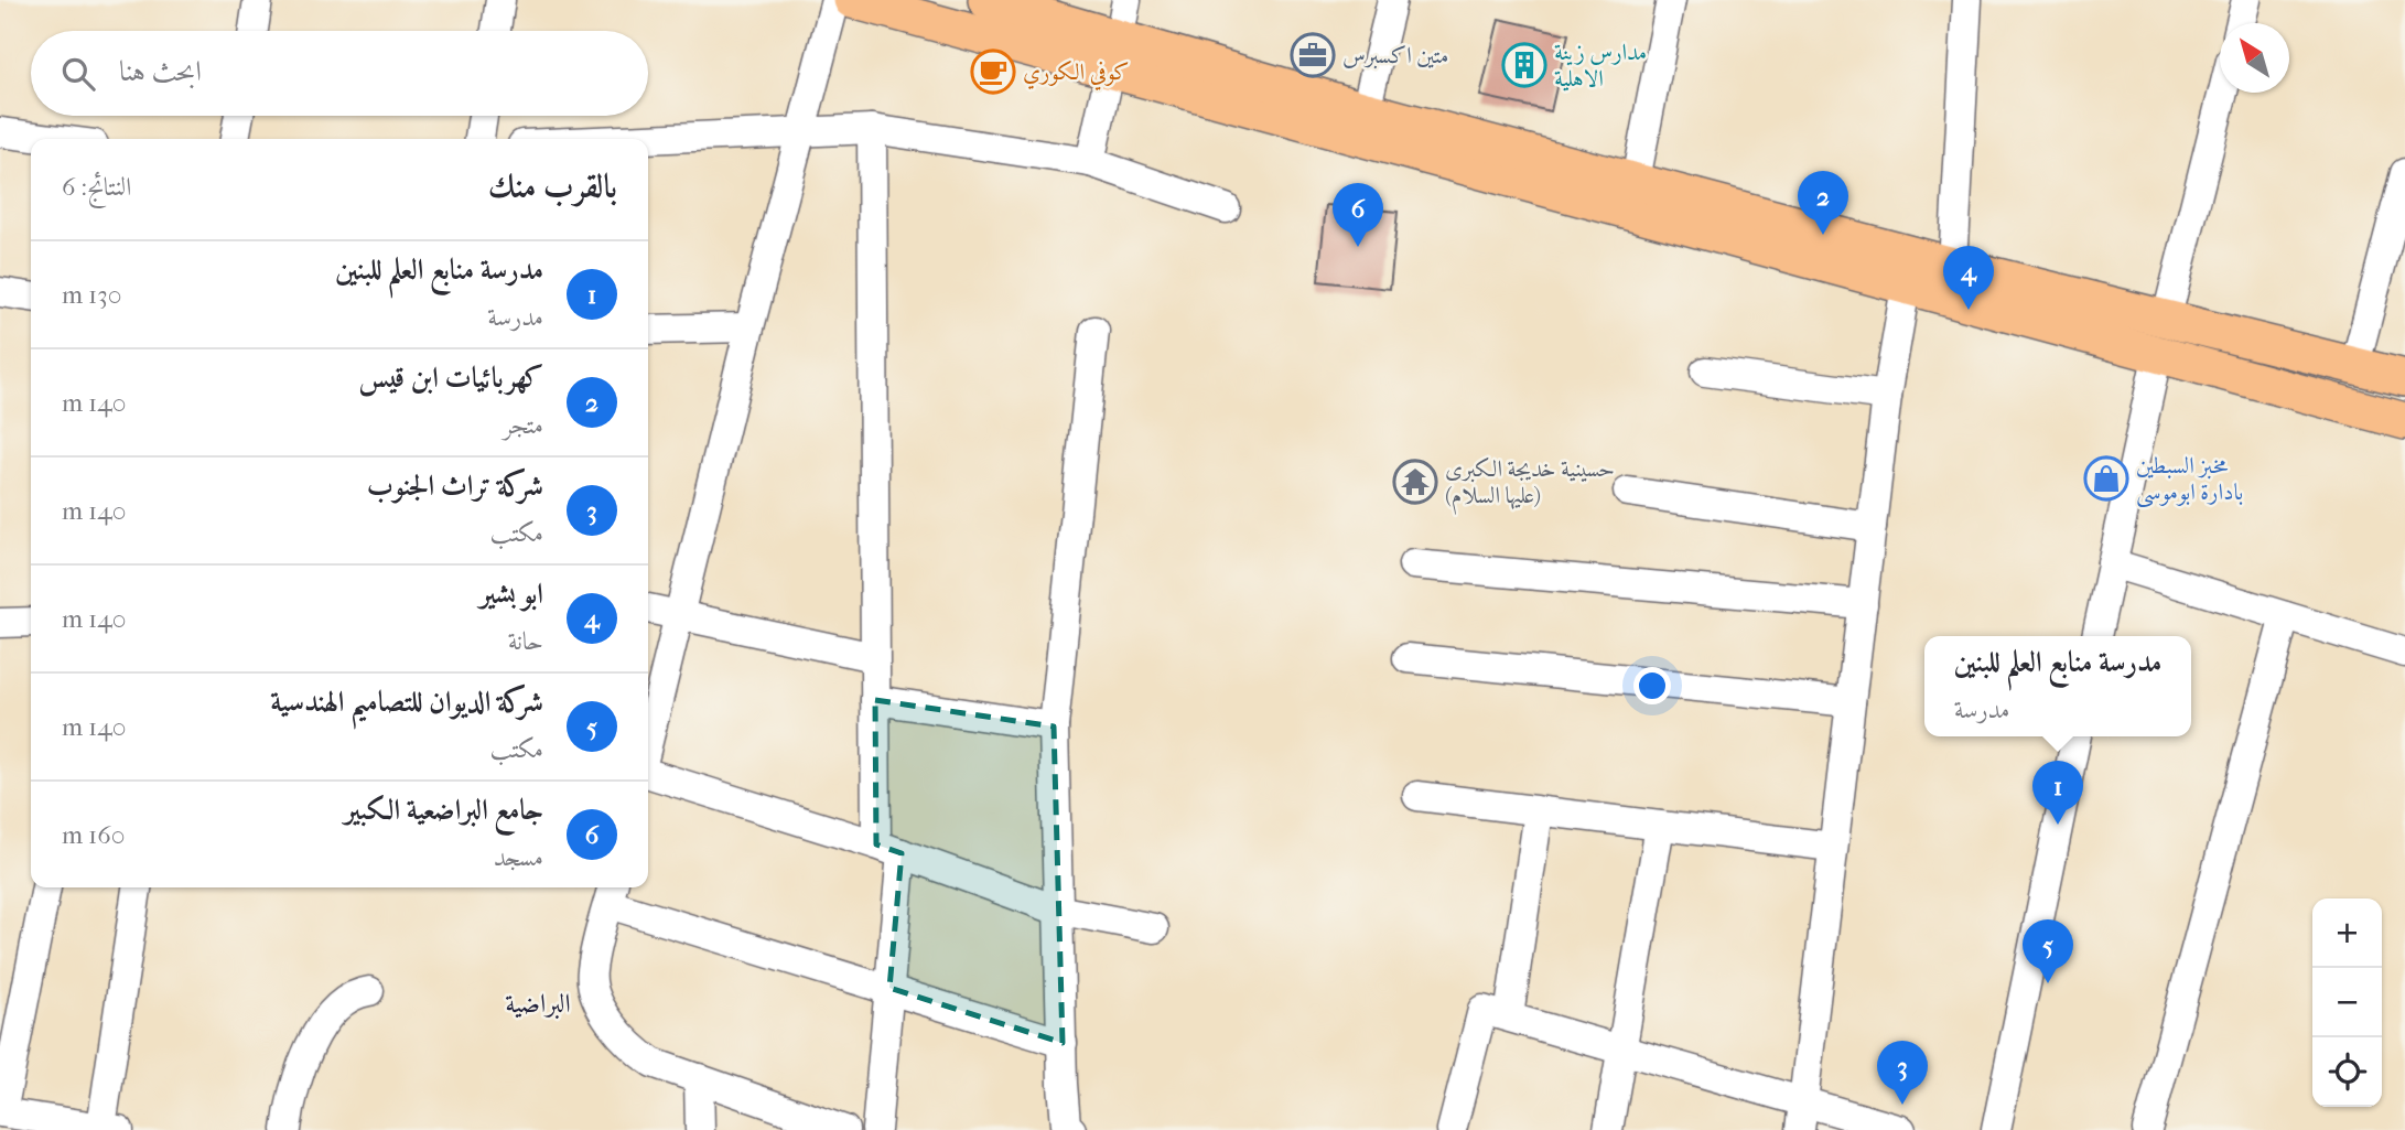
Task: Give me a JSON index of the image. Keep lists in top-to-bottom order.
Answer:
{
  "districts": ["البراضية"],
  "places": {
    "office": ["متين اكسبرس"],
    "building": ["مدارس زينة الاهلية"],
    "cafe": ["كوفي الكوري"],
    "shop": ["مخبز السبطين بادارة ابوموسى"],
    "temple": ["حسينية خديجة الكبرى (عليها السلام)"]
  },
  "north": "top left",
  "page": {
    "search": "ابحث هنا",
    "heading": ["بالقرب منك", "النتائج: 6"],
    "pins": [
      "2",
      "6",
      "4",
      "1",
      "5",
      "3"
    ],
    "list": [
      {
        "mark": "1",
        "name": "مدرسة منابع العلم للبنين",
        "note": "مدرسة",
        "value": "130 m"
      },
      {
        "mark": "2",
        "name": "كهربائيات ابن قيس",
        "note": "متجر",
        "value": "140 m"
      },
      {
        "mark": "3",
        "name": "شركة تراث الجنوب",
        "note": "مكتب",
        "value": "140 m"
      },
      {
        "mark": "4",
        "name": "ابو بشير",
        "note": "حانة",
        "value": "140 m"
      },
      {
        "mark": "5",
        "name": "شركة الديوان للتصاميم الهندسية",
        "note": "مكتب",
        "value": "140 m"
      },
      {
        "mark": "6",
        "name": "جامع البراضعية الكبير",
        "note": "مسجد",
        "value": "160 m"
      }
    ],
    "popup": ["مدرسة منابع العلم للبنين", "مدرسة"],
    "map_buttons": ["+", "−"]
  }
}
